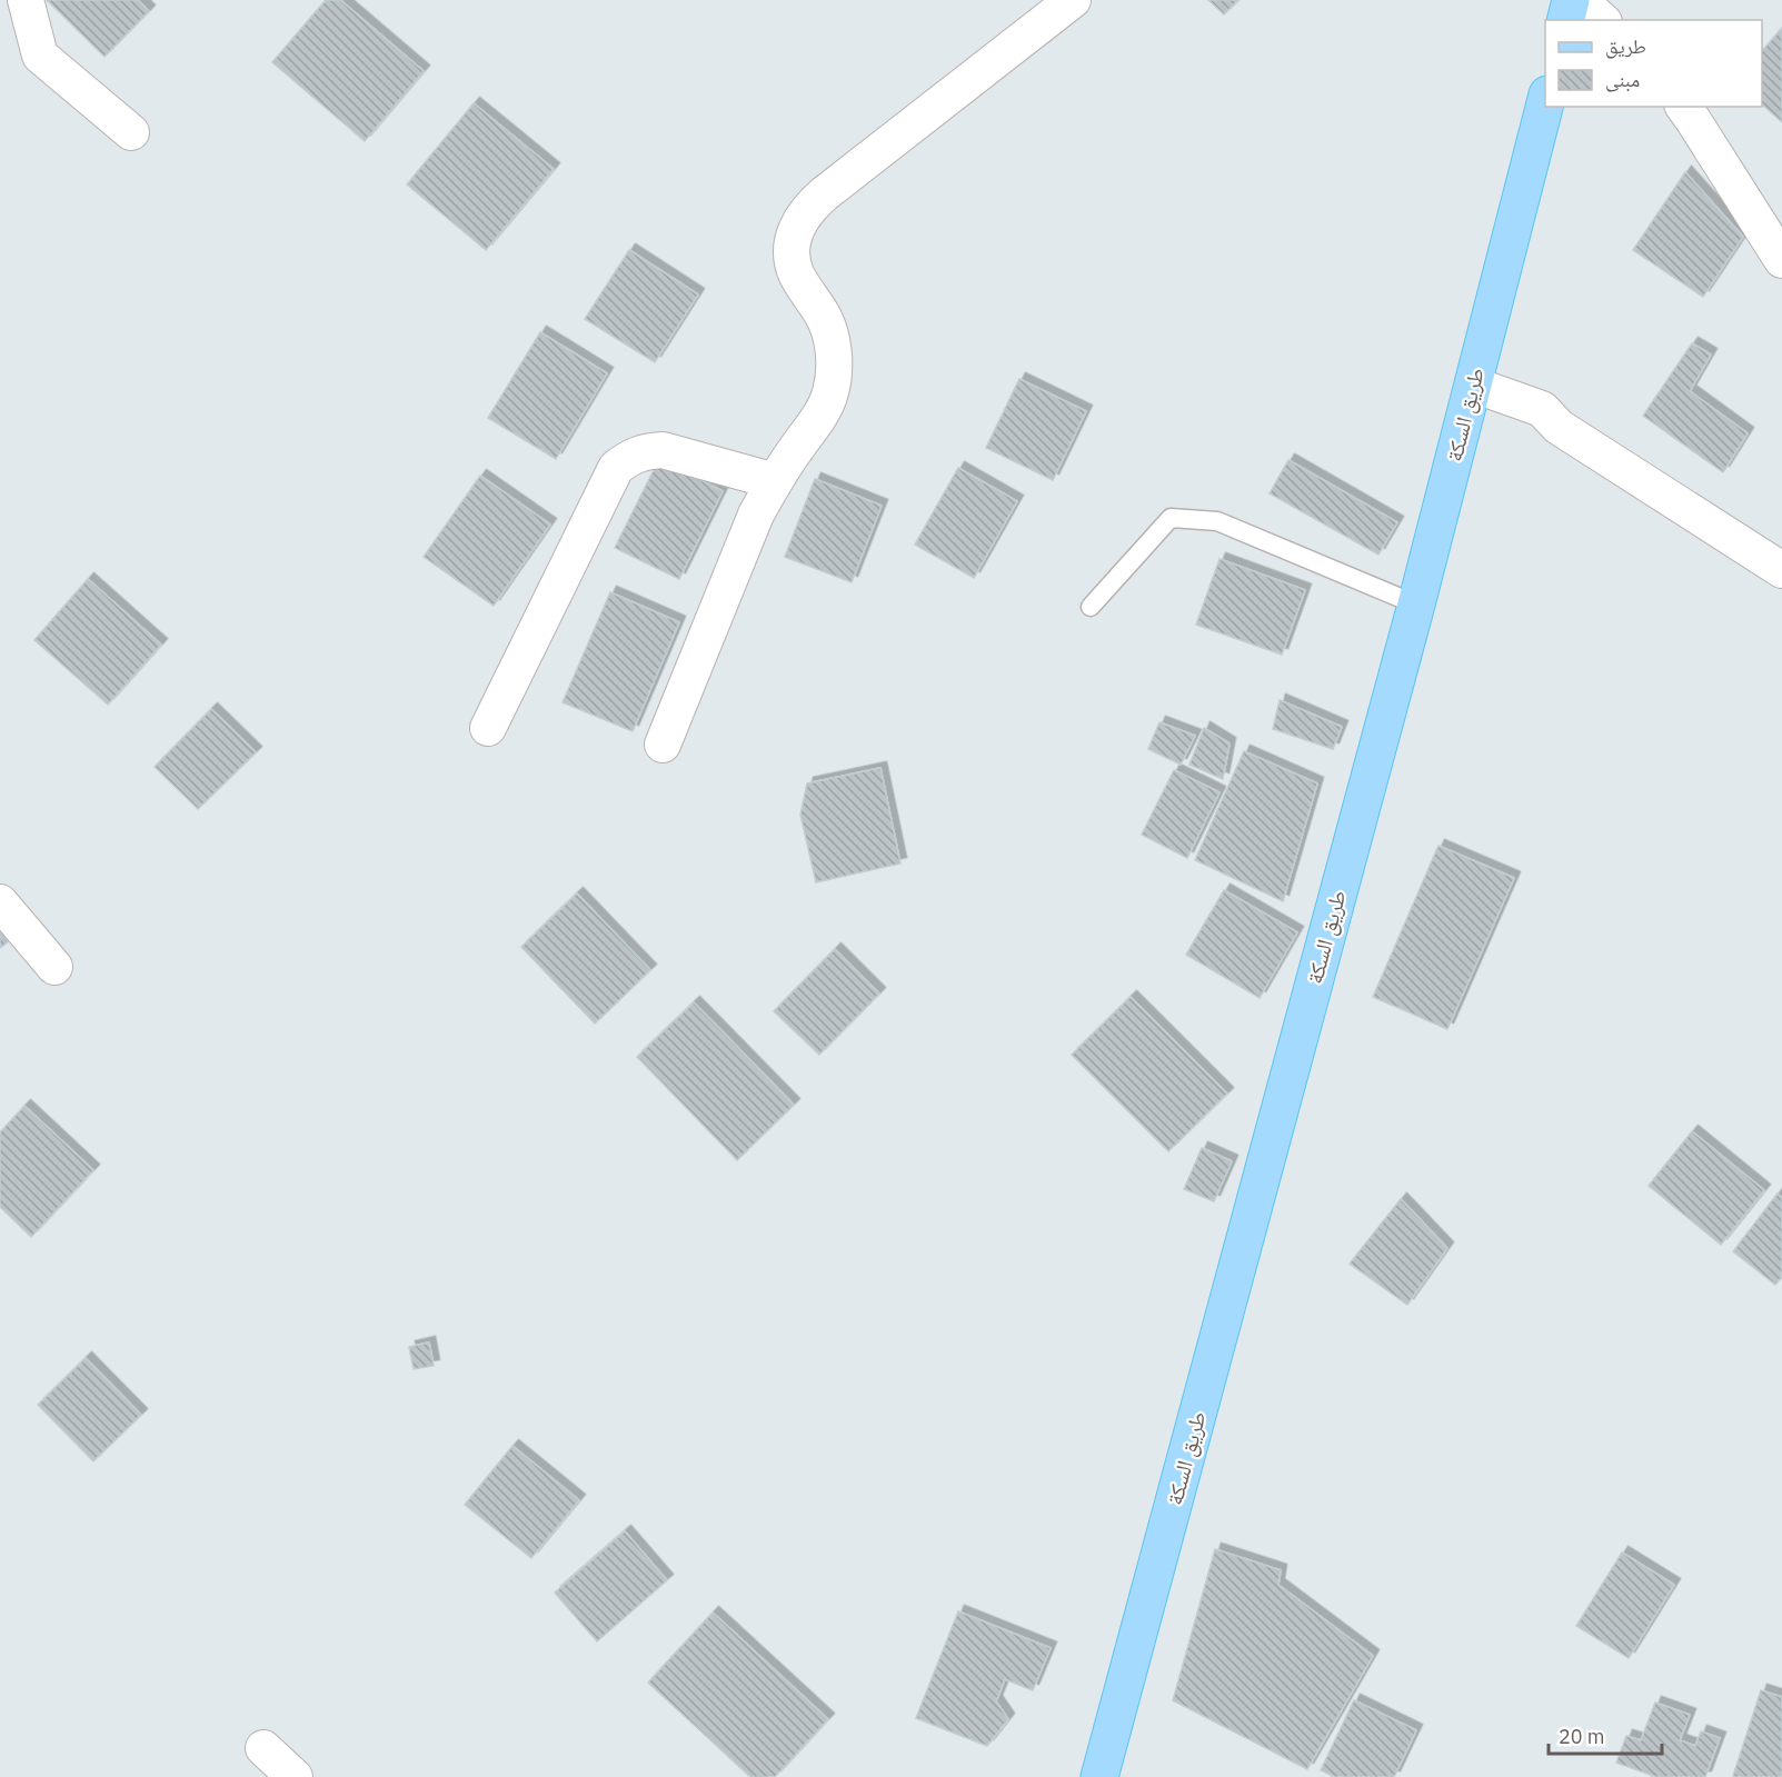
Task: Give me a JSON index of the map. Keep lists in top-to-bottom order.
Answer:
{
  "streets": {
    "main road": ["طريق السكة"]
  },
  "legend": ["طريق", "مبنى"],
  "scale_bar": "20 m"
}
